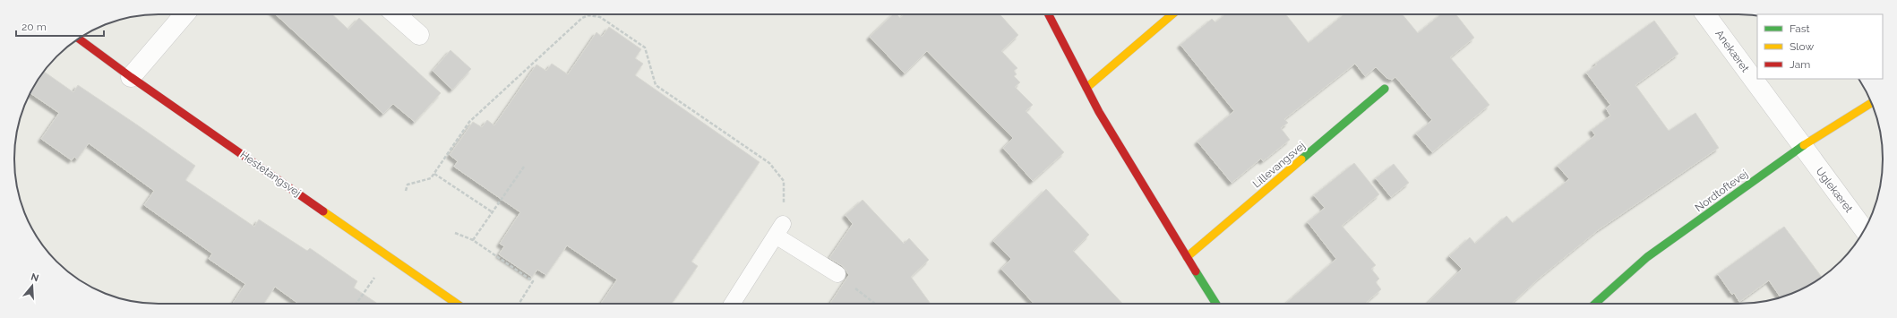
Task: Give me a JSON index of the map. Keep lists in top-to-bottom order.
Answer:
{
  "streets": {
    "street": [
      "Anekæret",
      "Lillevangsvej",
      "Hestetangsvej",
      "Uglekæret",
      "Nordtoftevej"
    ]
  },
  "crossings": [
    ["Anekæret", "Uglekæret"],
    ["Anekæret", "Nordtoftevej"],
    ["Uglekæret", "Nordtoftevej"]
  ],
  "legend": ["Fast", "Slow", "Jam"],
  "scale_bar": "20 m",
  "north": "top"
}
